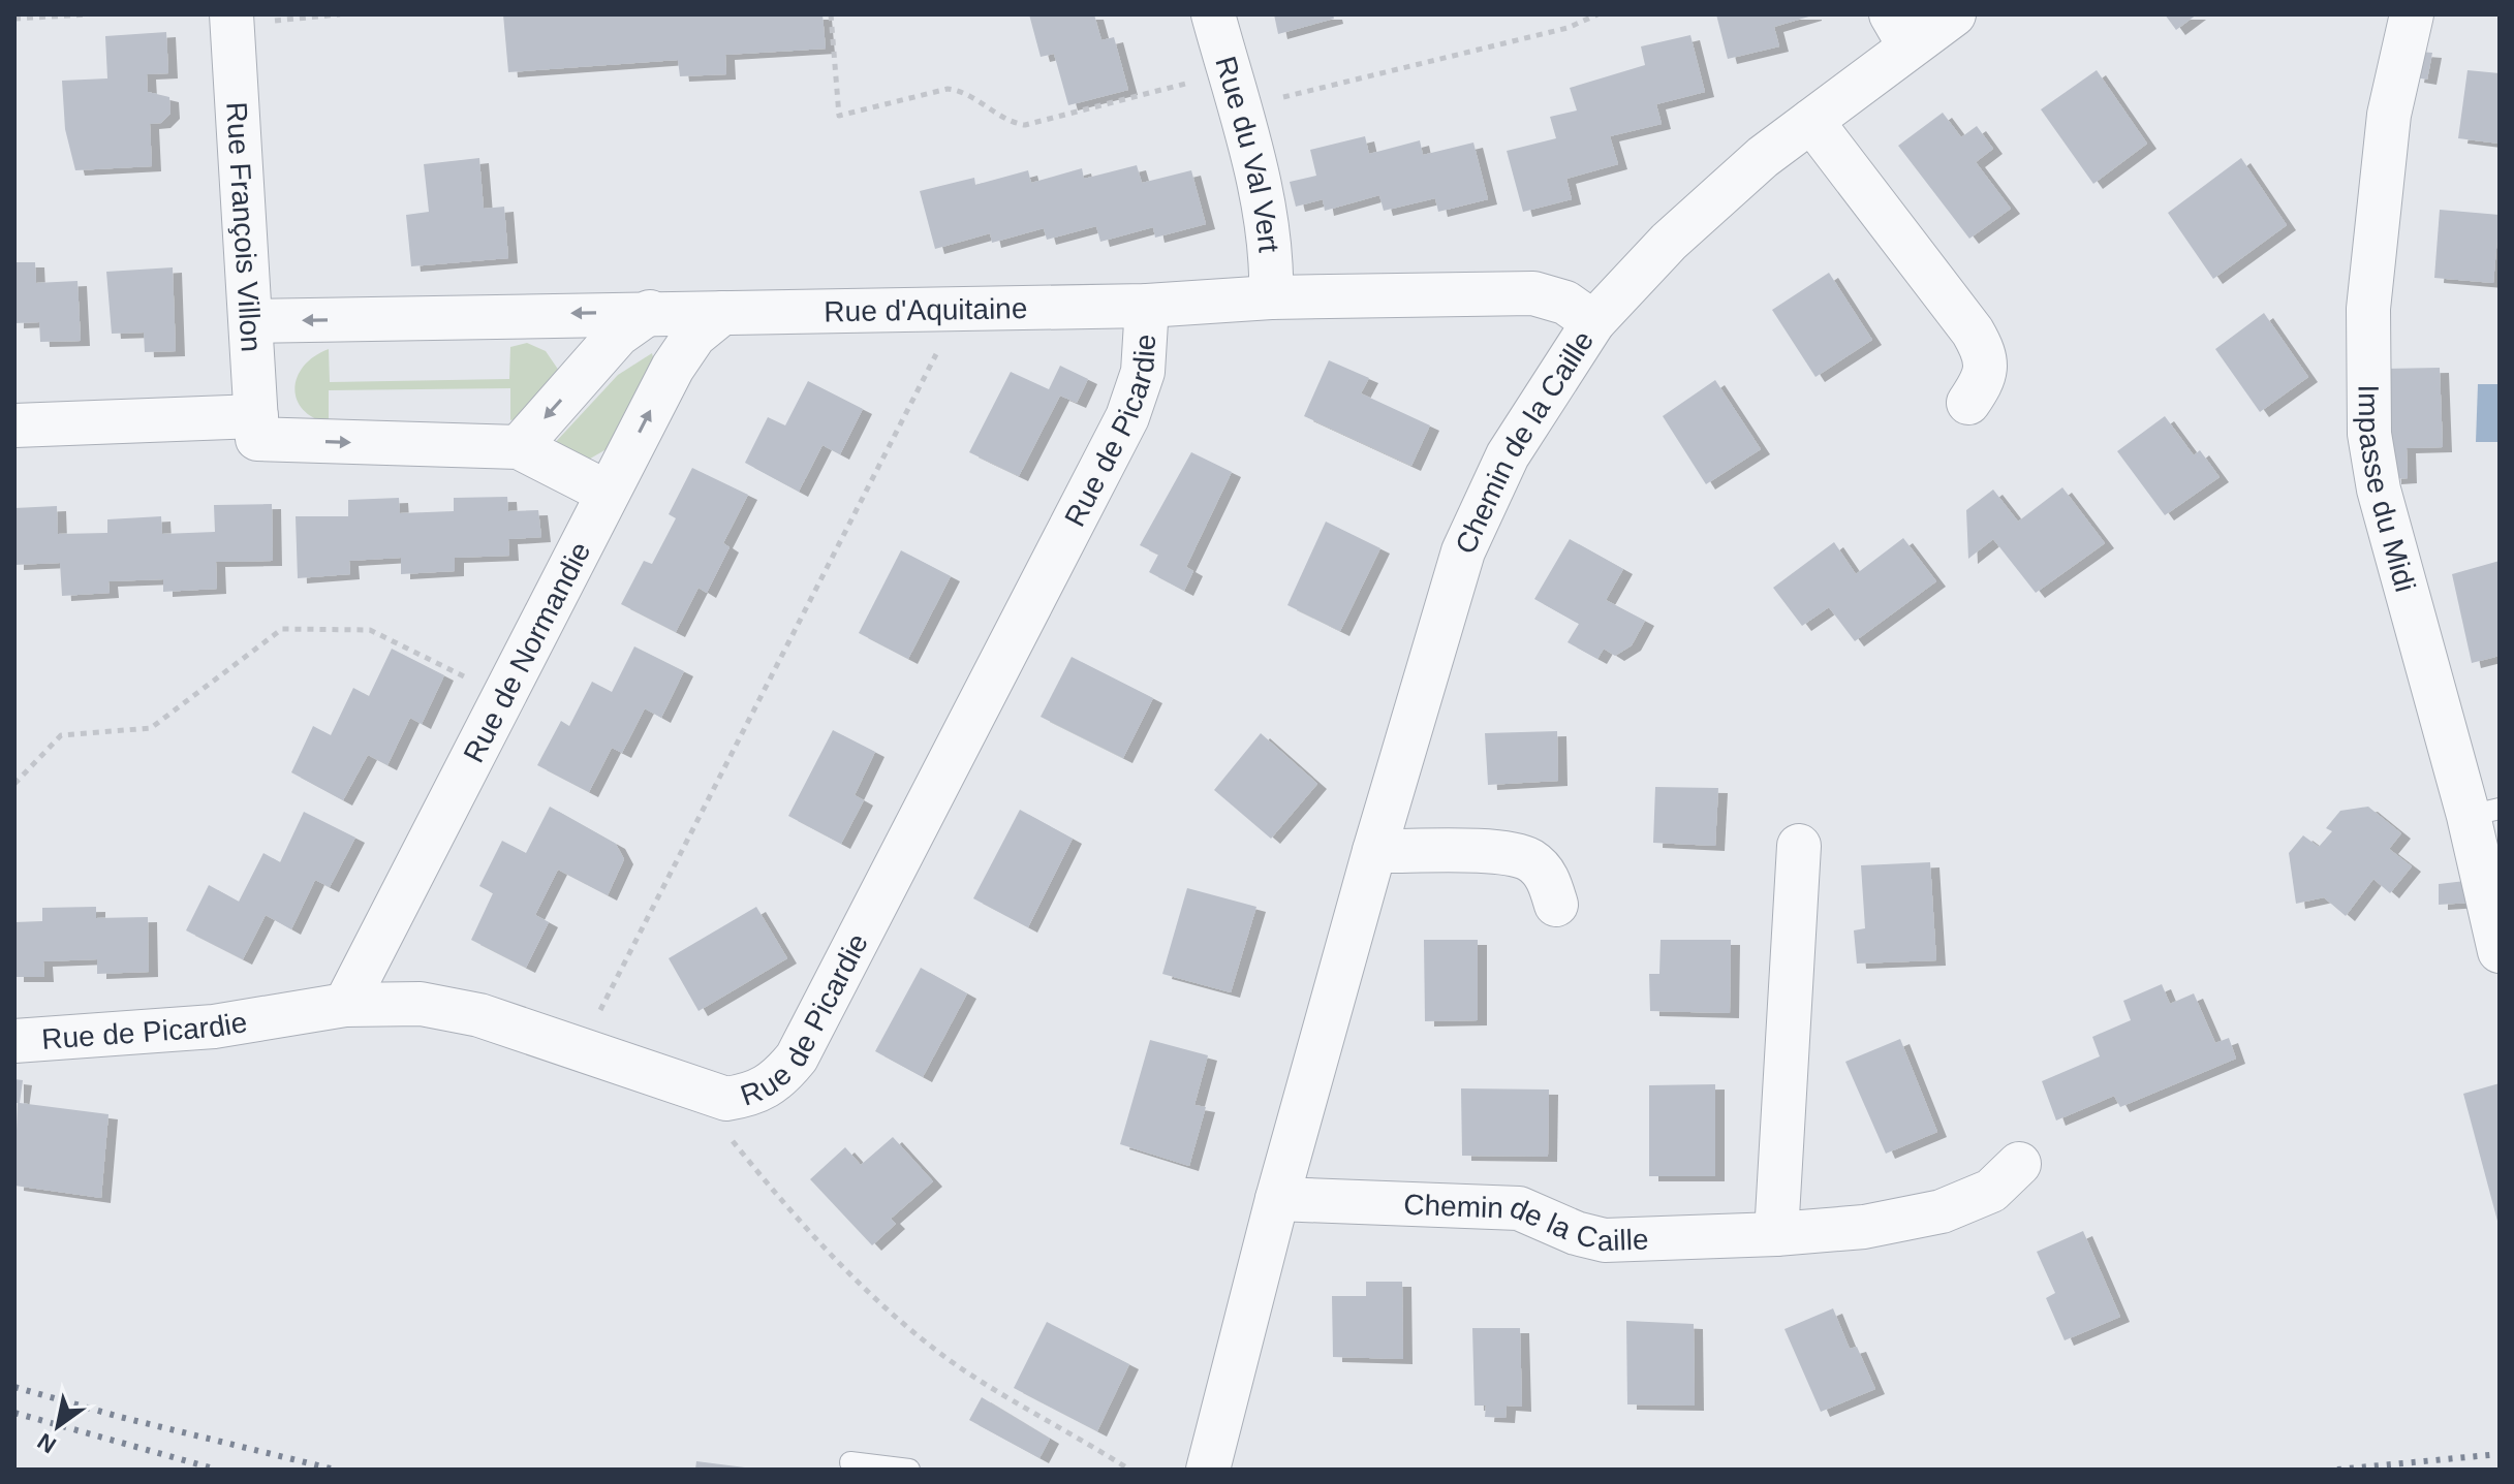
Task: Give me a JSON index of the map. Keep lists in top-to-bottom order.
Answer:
{
  "streets": {
    "street": [
      "Rue du Val Vert",
      "Rue François Villon",
      "Rue d'Aquitaine",
      "Rue de Picardie",
      "Chemin de la Caille",
      "Impasse du Midi",
      "Rue de Normandie"
    ]
  },
  "crossings": [
    ["Rue du Val Vert", "Rue d'Aquitaine"],
    ["Rue François Villon", "Rue d'Aquitaine"],
    ["Rue d'Aquitaine", "Rue de Picardie"],
    ["Rue d'Aquitaine", "Chemin de la Caille"],
    ["Rue d'Aquitaine", "Rue de Normandie"],
    ["Rue de Picardie", "Rue de Normandie"]
  ],
  "north": "bottom left"
}
